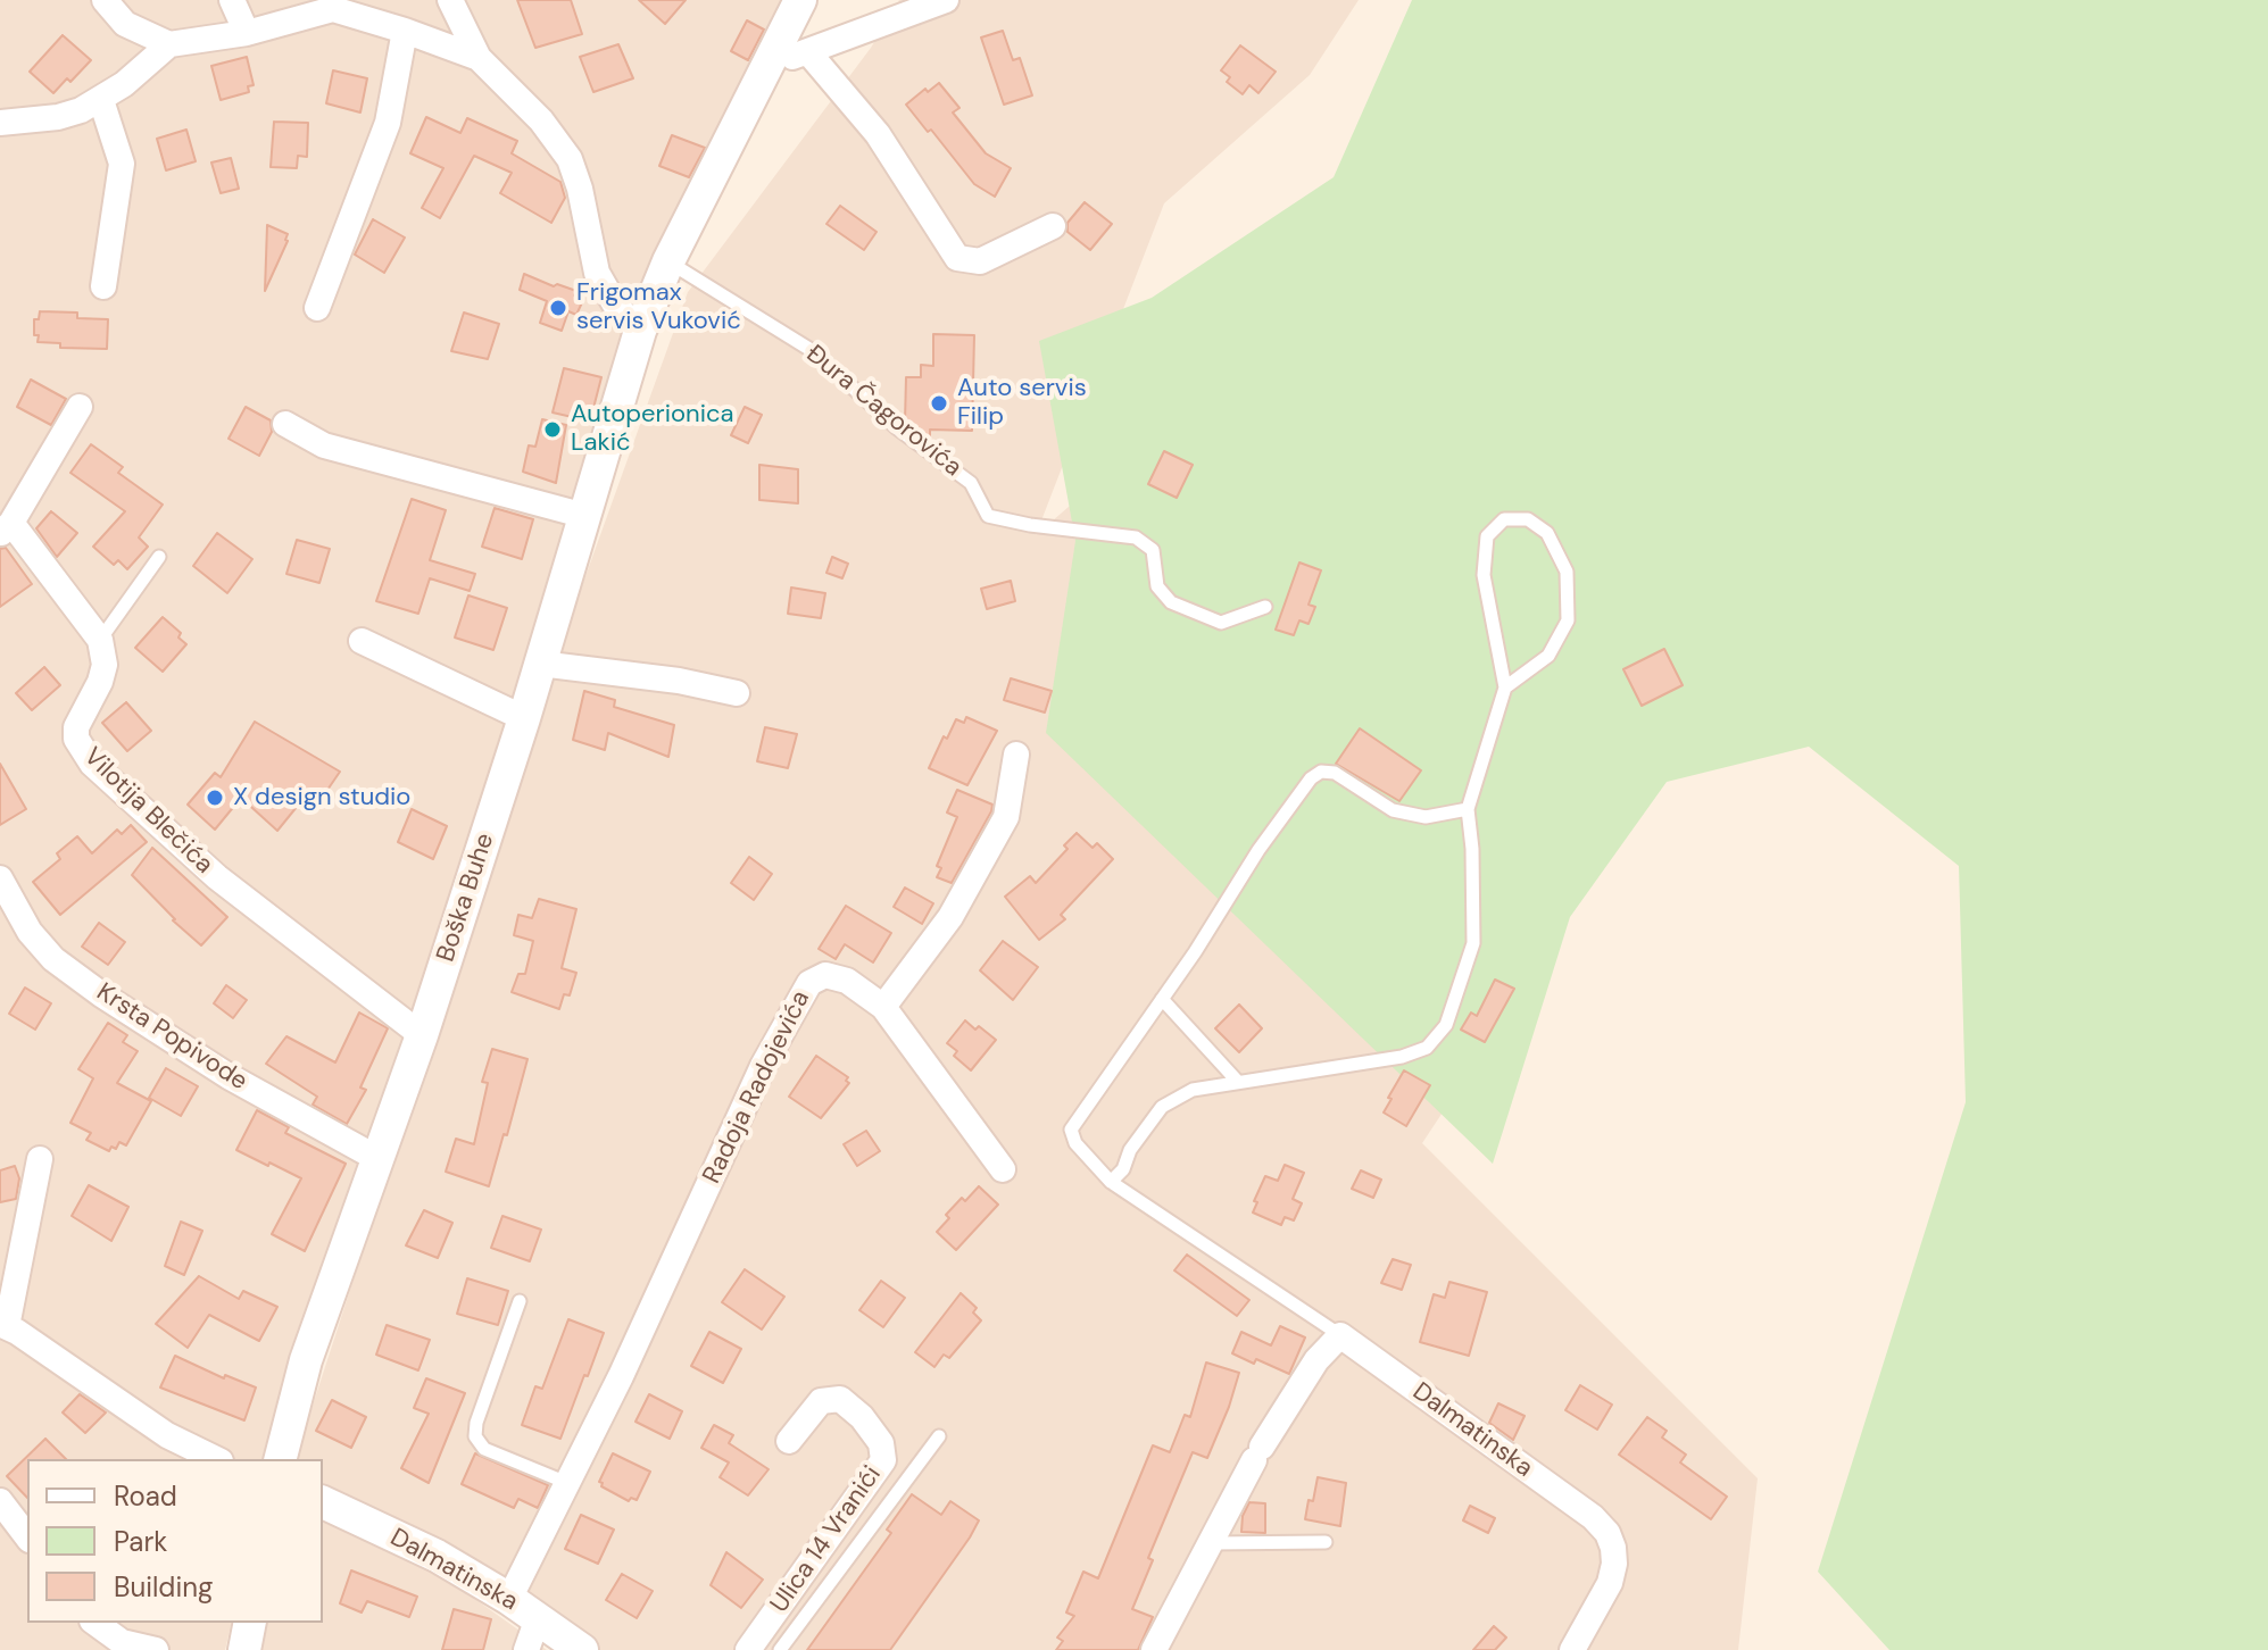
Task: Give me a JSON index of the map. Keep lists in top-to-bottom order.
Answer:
{
  "streets": {
    "street": [
      "Vilotija Blečića",
      "Boška Buhe",
      "Krsta Popivode",
      "Radoja Radojevića",
      "Dalmatinska",
      "Ulica 14 Vranići"
    ],
    "lane": ["Đura Čagorovića"]
  },
  "crossings": [
    ["Vilotija Blečića", "Boška Buhe"],
    ["Boška Buhe", "Krsta Popivode"],
    ["Radoja Radojevića", "Dalmatinska"]
  ],
  "places": [
    "Frigomax servis Vuković",
    "Auto servis Filip",
    "Autoperionica Lakić",
    "X design studio"
  ],
  "legend": ["Road", "Park", "Building"]
}
